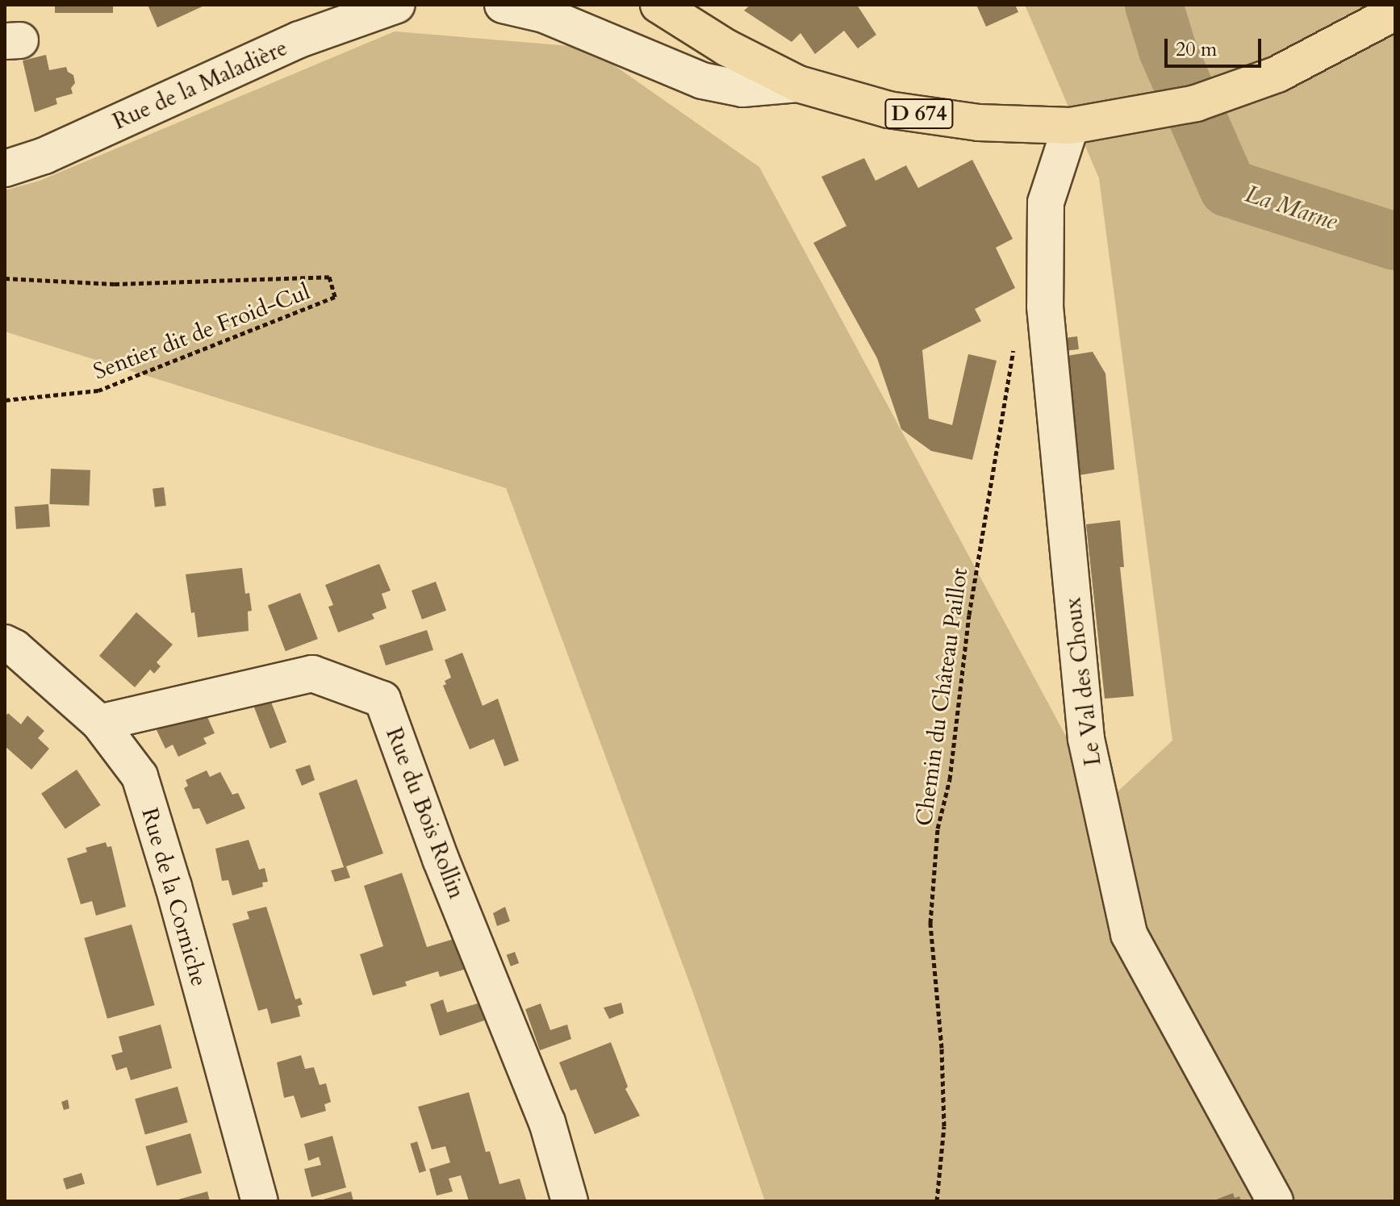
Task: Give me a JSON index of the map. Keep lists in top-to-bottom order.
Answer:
{
  "streets": {
    "main road": ["D 674"],
    "street": [
      "Rue de la Maladière",
      "Le Val des Choux",
      "Rue du Bois Rollin",
      "Rue de la Corniche"
    ],
    "path": ["Sentier dit de Froid-Cul", "Chemin du Château Paillot"]
  },
  "crossings": [
    ["D 674", "Le Val des Choux"],
    ["Rue du Bois Rollin", "Rue de la Corniche"]
  ],
  "water": ["La Marne"],
  "scale_bar": "20 m"
}
